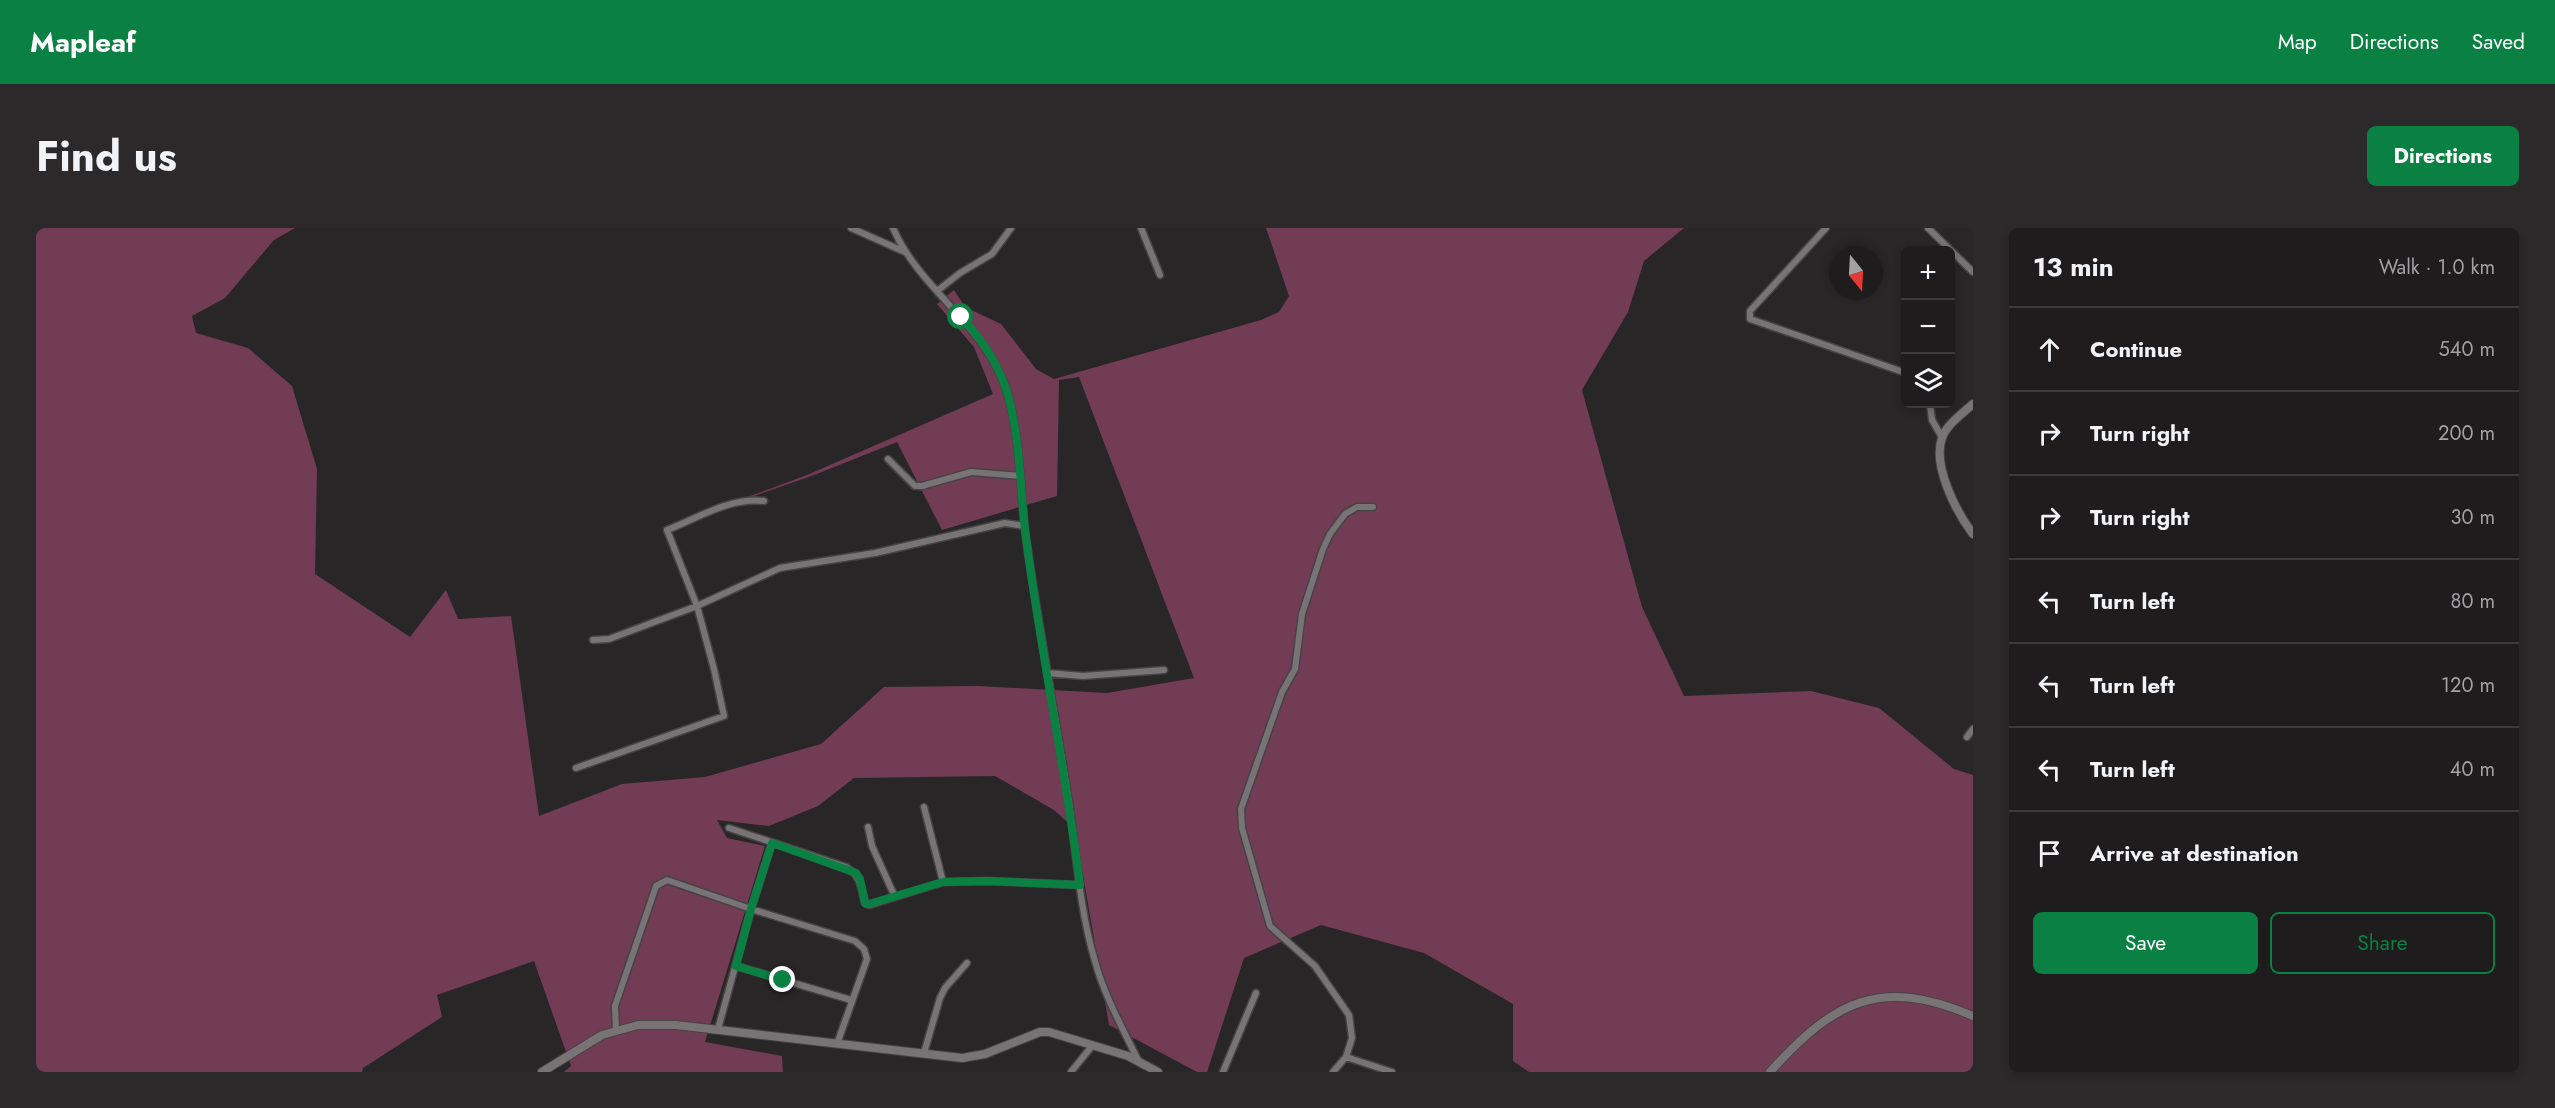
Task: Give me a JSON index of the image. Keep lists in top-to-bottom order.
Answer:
{
  "north": "bottom",
  "page": {
    "header": "Mapleaf",
    "nav": ["Map", "Directions", "Saved"],
    "title": "Find us",
    "buttons": [
      "Directions",
      ["Save", "Share"]
    ],
    "heading": ["13 min", "Walk · 1.0 km"],
    "map_buttons": ["+", "−"],
    "list": [
      ["Continue", "540 m"],
      ["Turn right", "200 m"],
      ["Turn right", "30 m"],
      ["Turn left", "80 m"],
      ["Turn left", "120 m"],
      ["Turn left", "40 m"],
      "Arrive at destination"
    ]
  }
}
